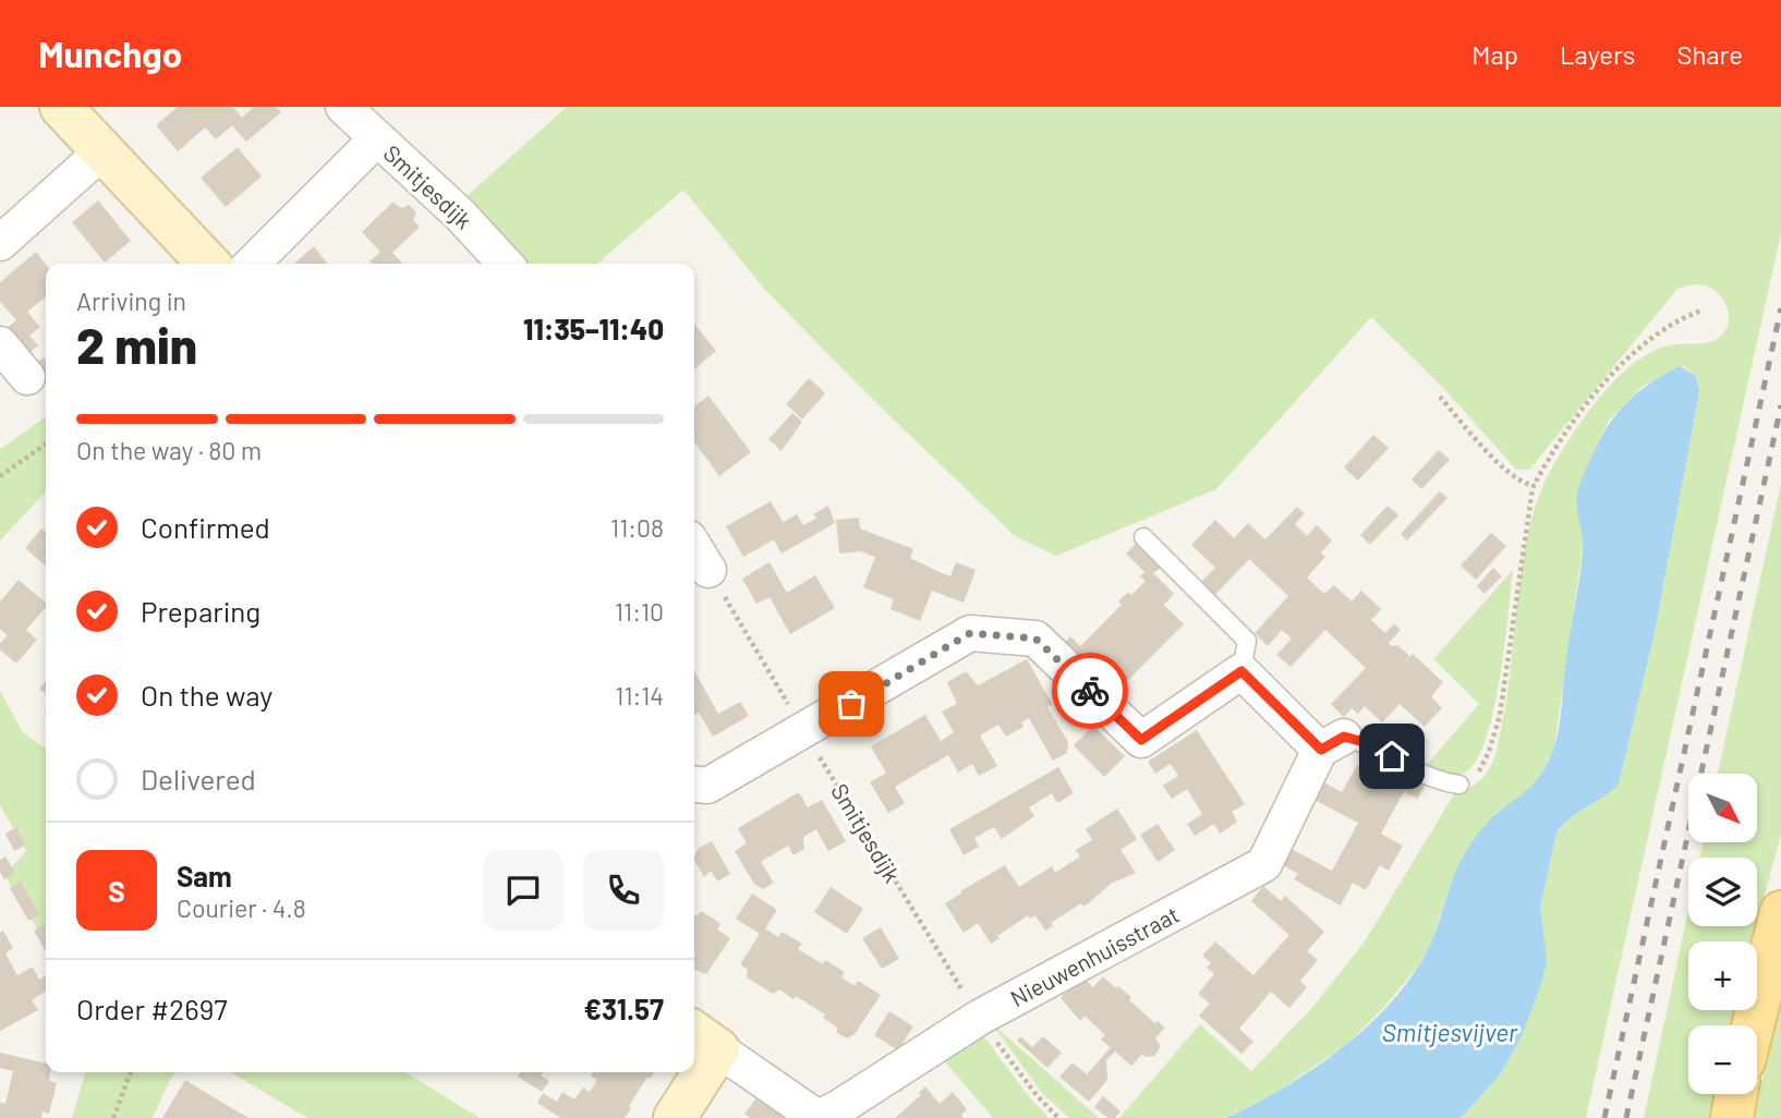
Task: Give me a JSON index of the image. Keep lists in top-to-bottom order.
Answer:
{
  "streets": {
    "street": ["Smitjesdijk", "Nieuwenhuisstraat"]
  },
  "crossings": [
    ["Smitjesdijk", "Nieuwenhuisstraat"]
  ],
  "water": ["Smitjesvijver"],
  "north": "bottom right",
  "page": {
    "header": "Munchgo",
    "nav": ["Map", "Layers", "Share"],
    "heading": ["2 min", "Arriving in", "11:35–11:40"],
    "panel": [
      "Sam",
      "Courier · 4.8",
      "Order #2697",
      "€31.57"
    ],
    "bar": "On the way · 80 m",
    "list": [
      ["Confirmed", "11:08"],
      ["Preparing", "11:10"],
      ["On the way", "11:14"],
      "Delivered"
    ],
    "map_buttons": ["+", "−"],
    "round": "S"
  }
}
